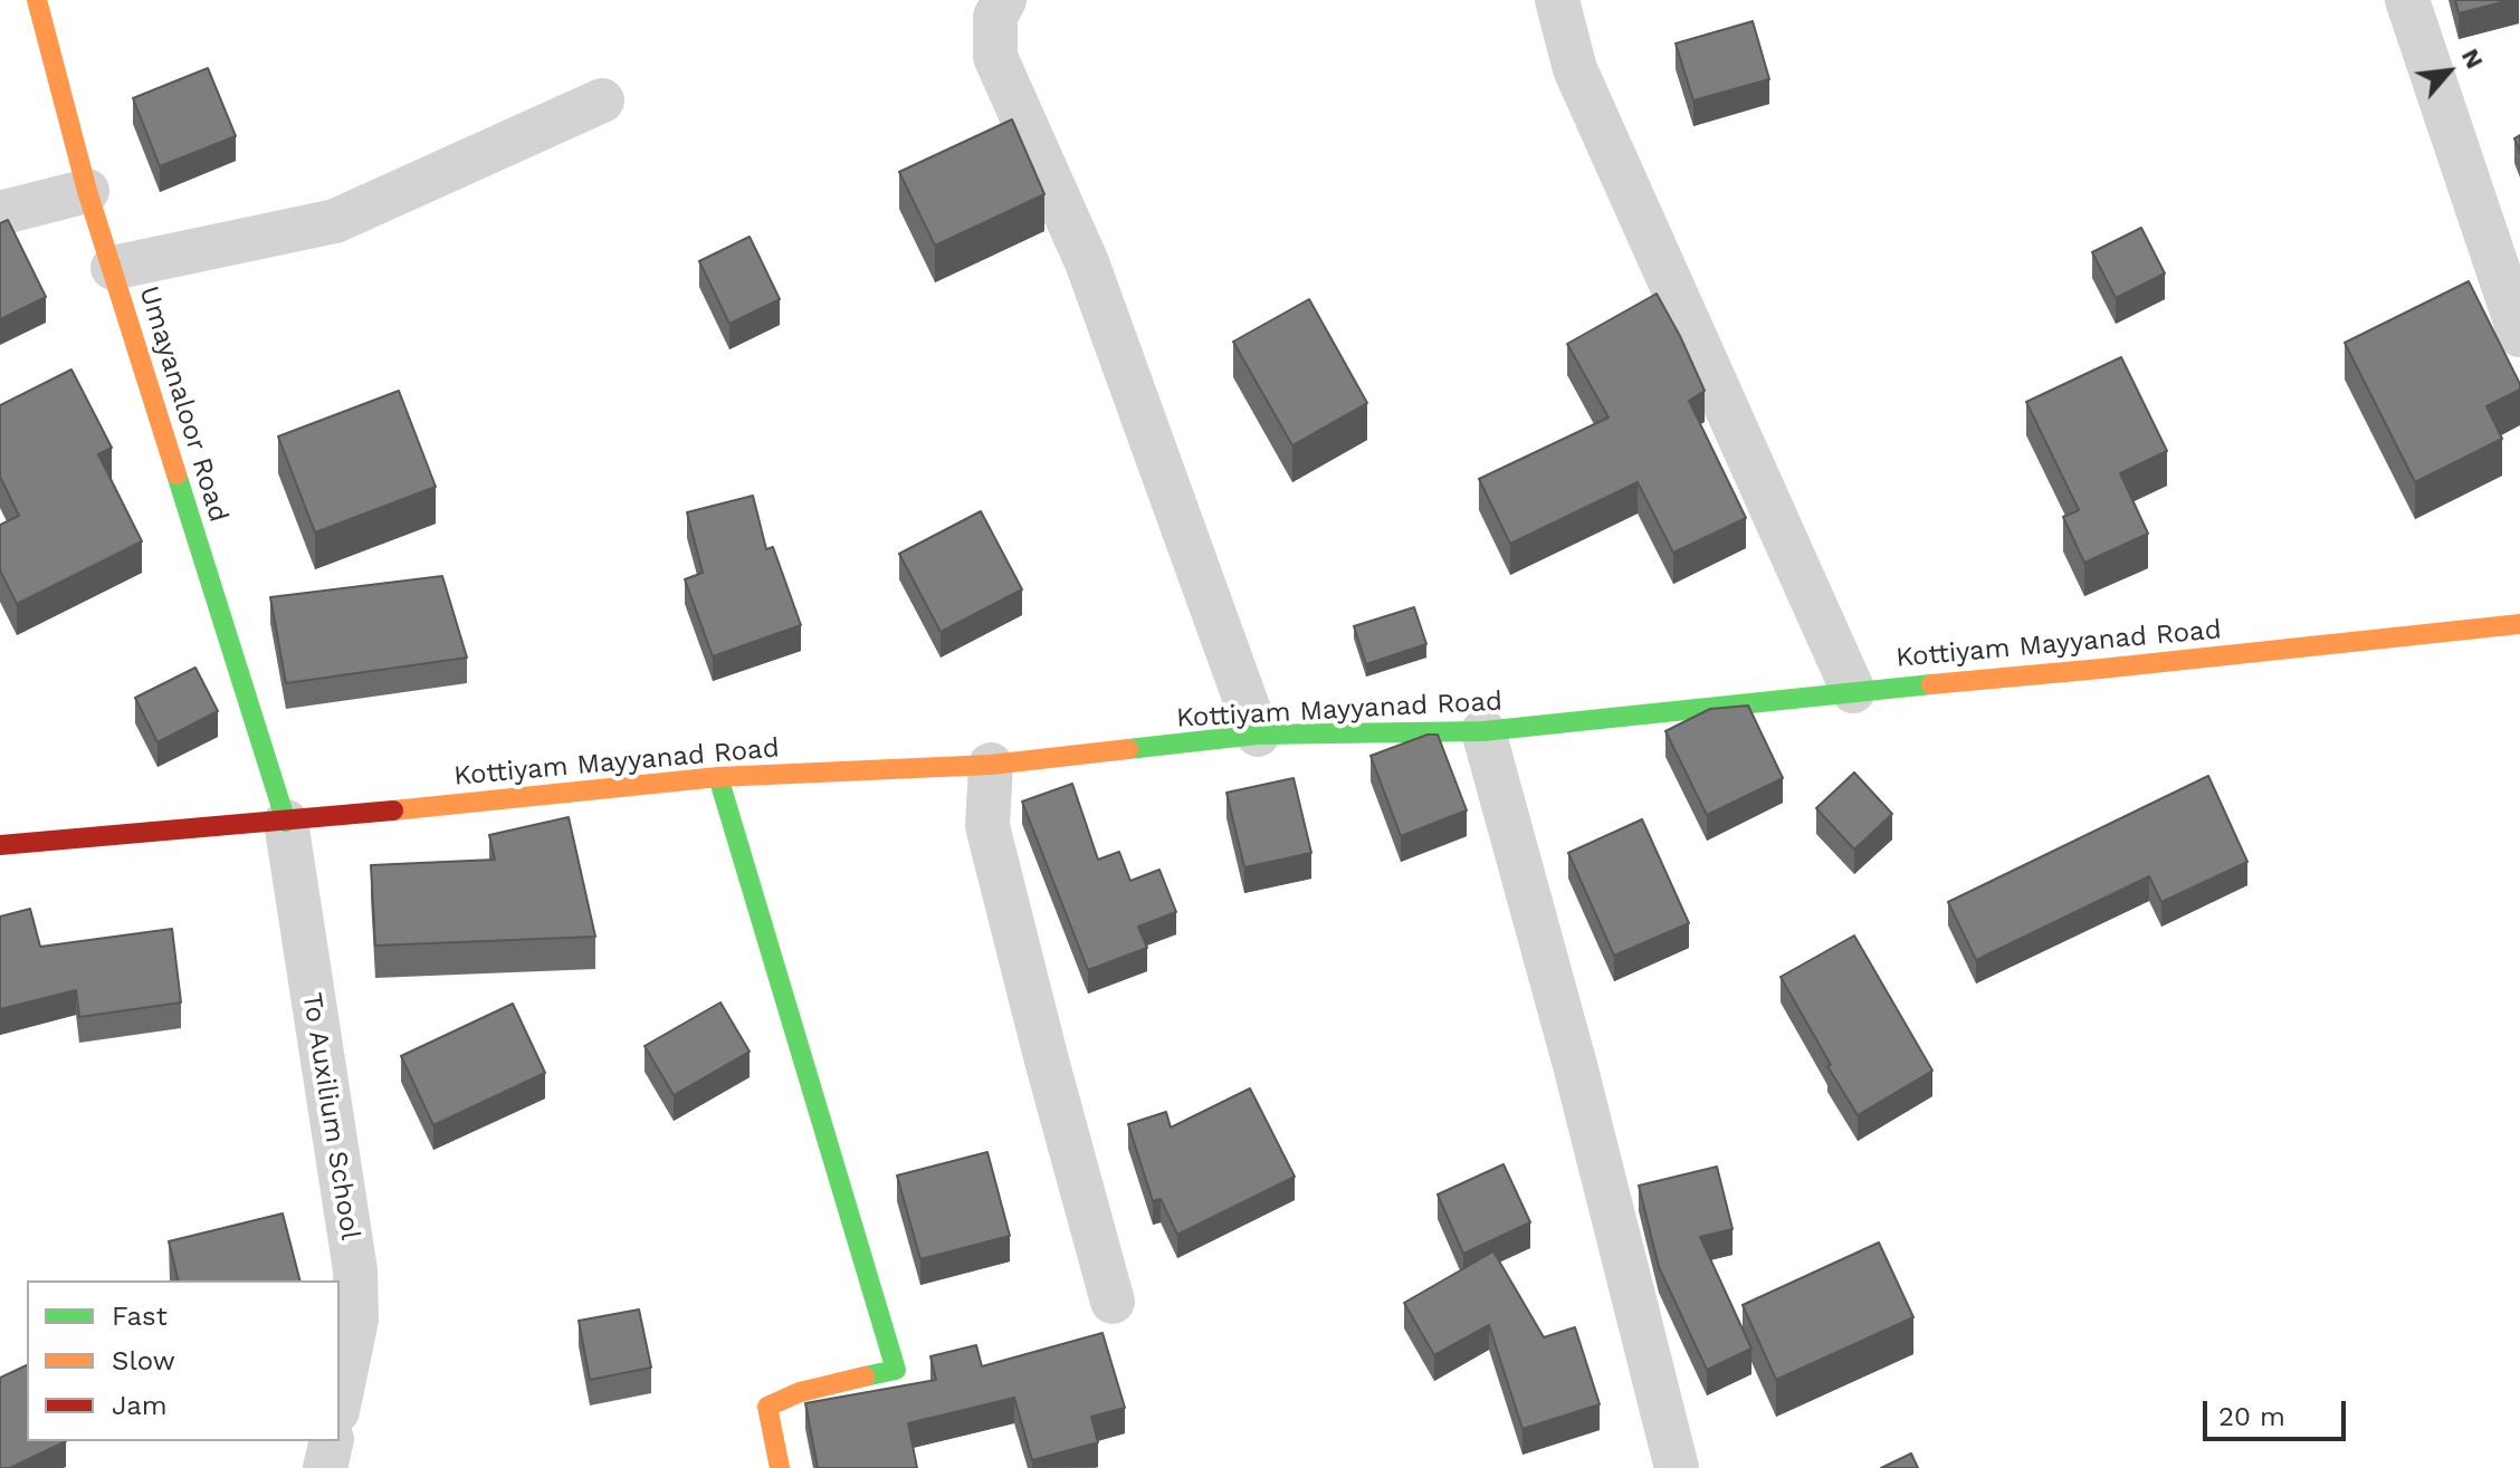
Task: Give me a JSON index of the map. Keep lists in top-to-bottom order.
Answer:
{
  "streets": {
    "main road": ["Umayanaloor Road", "Kottiyam Mayyanad Road"],
    "street": ["To Auxilium School"]
  },
  "crossings": [
    ["Umayanaloor Road", "Kottiyam Mayyanad Road"],
    ["Umayanaloor Road", "To Auxilium School"],
    ["Kottiyam Mayyanad Road", "To Auxilium School"]
  ],
  "legend": ["Fast", "Slow", "Jam"],
  "scale_bar": "20 m",
  "north": "top right"
}
